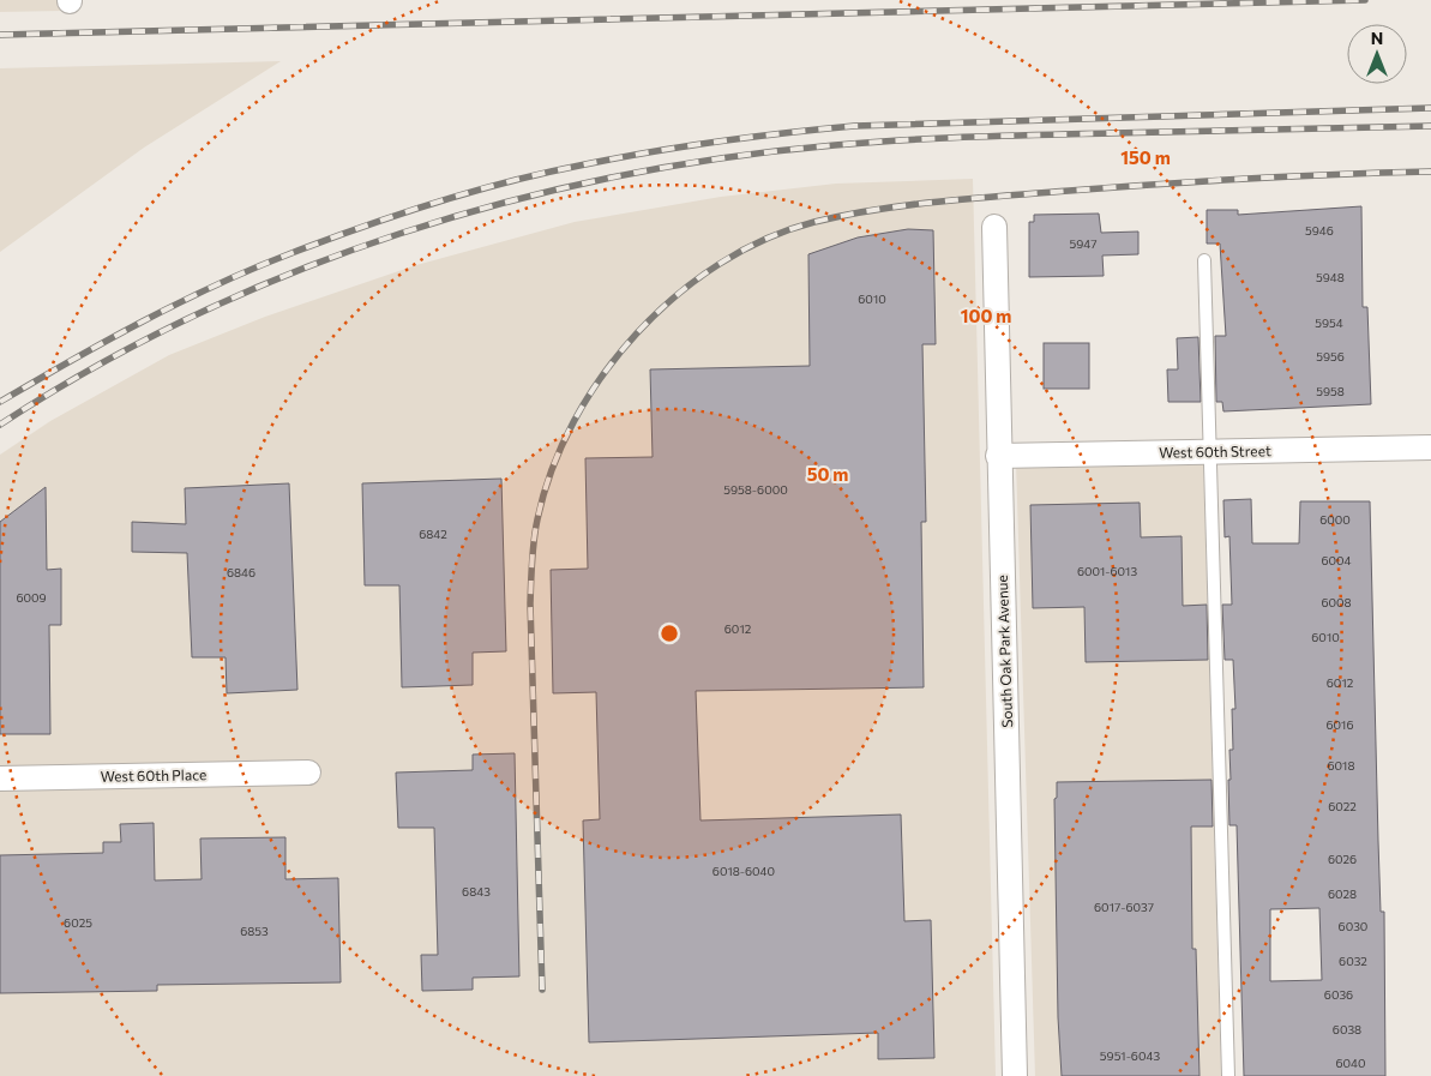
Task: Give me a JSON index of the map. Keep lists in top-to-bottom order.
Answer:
{
  "streets": {
    "street": ["West 60th Street", "South Oak Park Avenue", "West 60th Place"]
  },
  "crossings": [
    ["West 60th Street", "South Oak Park Avenue"]
  ],
  "house_numbers": [
    "5946",
    "5947",
    "5948",
    "6010",
    "5954",
    "5956",
    "5958",
    "5958-6000",
    "6000",
    "6842",
    "6004",
    "6001-6013",
    "6846",
    "6009",
    "6008",
    "6012",
    "6010",
    "6012",
    "6016",
    "6018",
    "6022",
    "6026",
    "6018-6040",
    "6843",
    "6028",
    "6017-6037",
    "6025",
    "6030",
    "6853",
    "6032",
    "6036",
    "6038",
    "5951-6043",
    "6040"
  ],
  "north": "top",
  "rings": ["150 m", "100 m", "50 m"]
}
